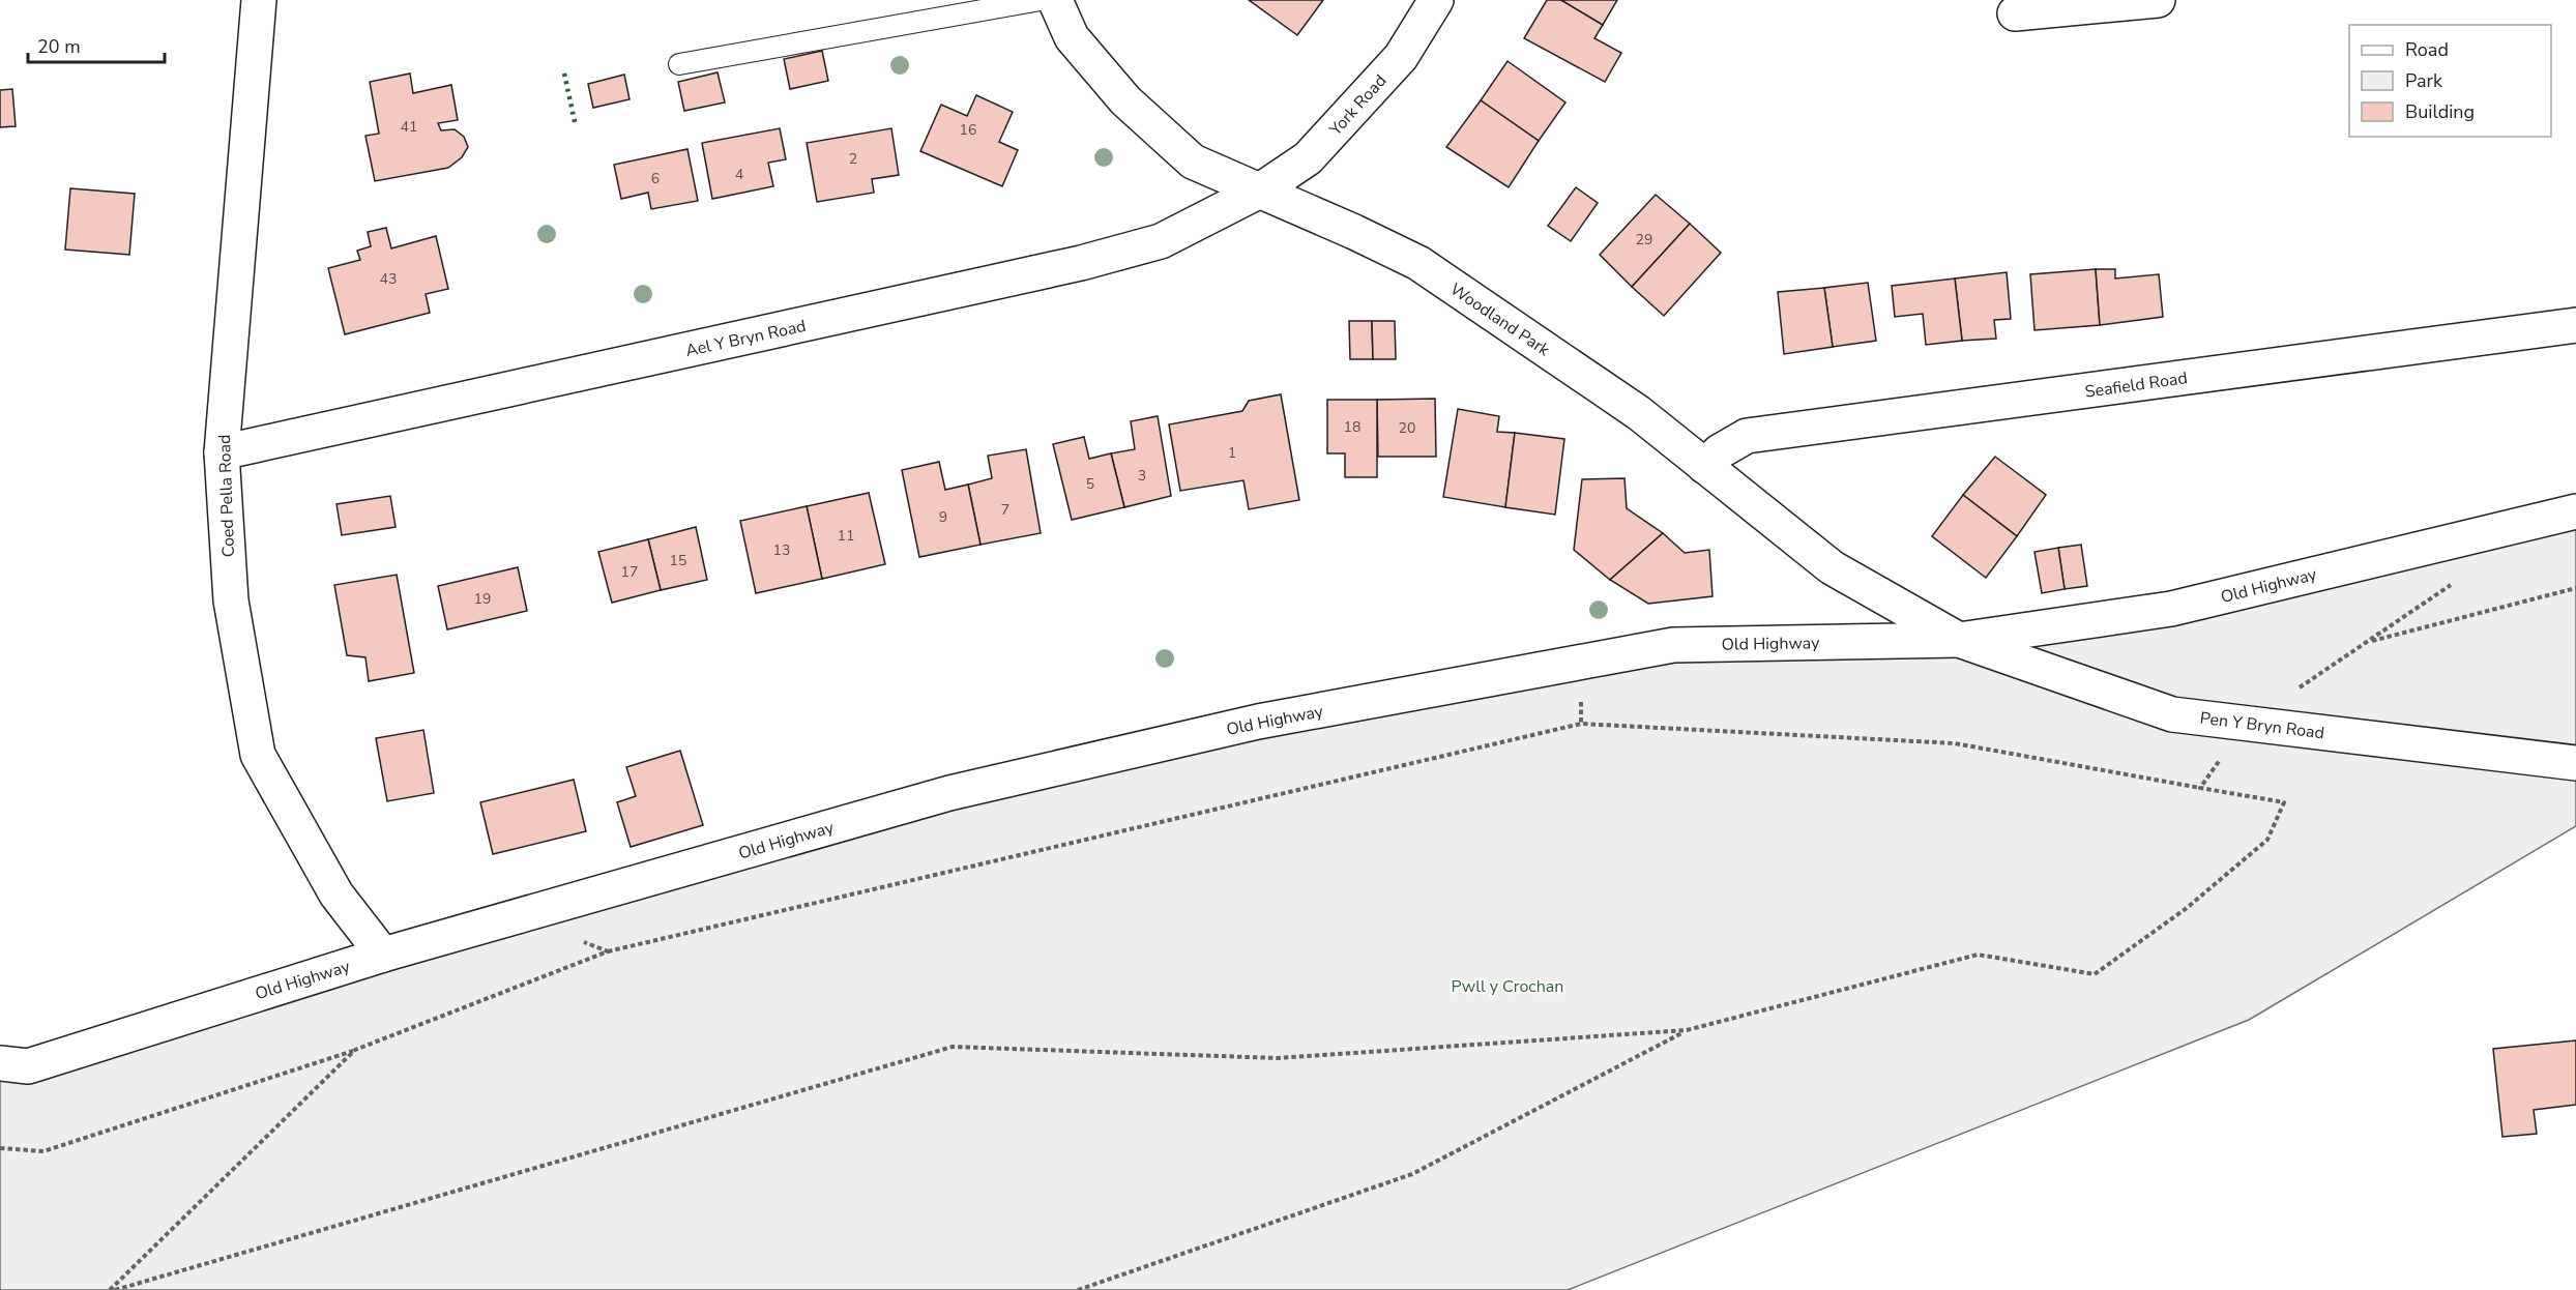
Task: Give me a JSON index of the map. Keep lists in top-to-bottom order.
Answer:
{
  "streets": {
    "street": [
      "York Road",
      "Woodland Park",
      "Ael Y Bryn Road",
      "Seafield Road",
      "Coed Pella Road",
      "Old Highway",
      "Pen Y Bryn Road"
    ]
  },
  "crossings": [
    ["York Road", "Woodland Park"],
    ["York Road", "Ael Y Bryn Road"],
    ["Woodland Park", "Ael Y Bryn Road"],
    ["Woodland Park", "Seafield Road"],
    ["Woodland Park", "Old Highway"],
    ["Woodland Park", "Pen Y Bryn Road"],
    ["Ael Y Bryn Road", "Coed Pella Road"],
    ["Coed Pella Road", "Old Highway"],
    ["Old Highway", "Pen Y Bryn Road"]
  ],
  "parks": ["Pwll y Crochan"],
  "house_numbers": [
    "41",
    "16",
    "2",
    "4",
    "6",
    "29",
    "43",
    "18",
    "20",
    "1",
    "3",
    "5",
    "7",
    "9",
    "11",
    "13",
    "15",
    "17",
    "19"
  ],
  "legend": ["Road", "Park", "Building"],
  "scale_bar": "20 m"
}
